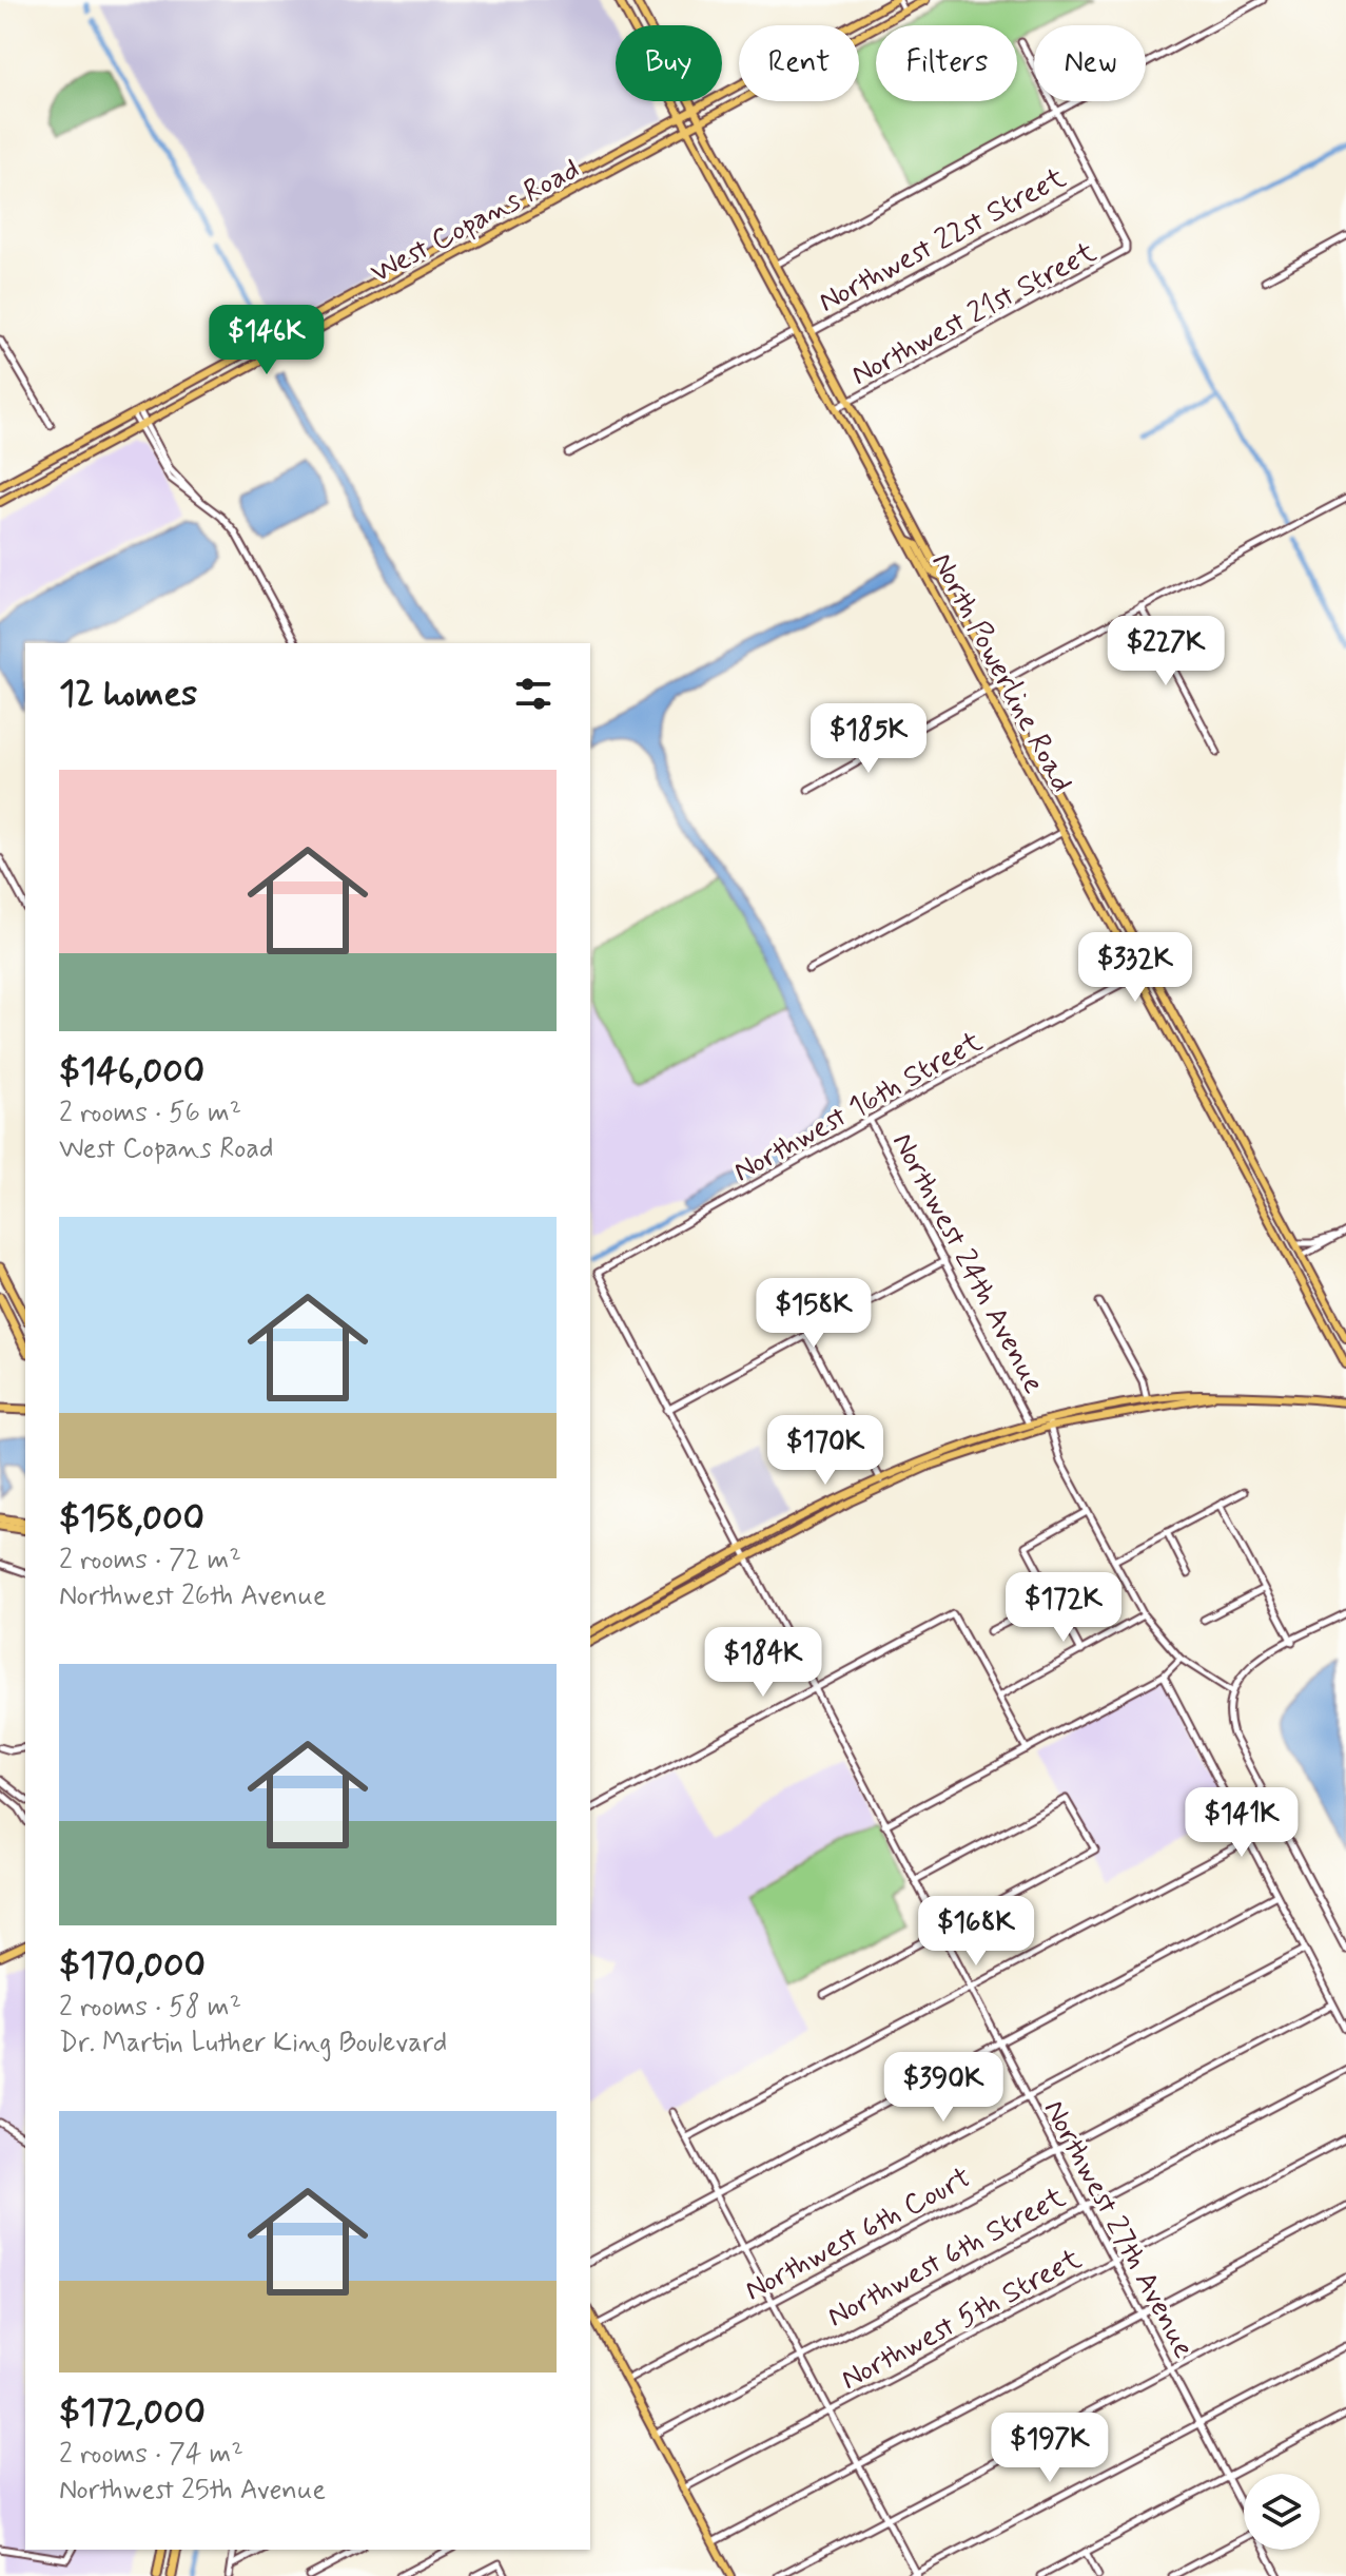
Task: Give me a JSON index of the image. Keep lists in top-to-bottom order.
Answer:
{
  "streets": {
    "main road": ["West Copans Road", "North Powerline Road"],
    "street": [
      "Northwest 22st Street",
      "Northwest 21st Street",
      "Northwest 16th Street",
      "Northwest 24th Avenue",
      "Northwest 27th Avenue",
      "Northwest 6th Court",
      "Northwest 6th Street",
      "Northwest 5th Street"
    ]
  },
  "crossings": [
    ["West Copans Road", "North Powerline Road"],
    ["Northwest 22st Street", "Northwest 21st Street"],
    ["Northwest 22st Street", "North Powerline Road"],
    ["Northwest 21st Street", "North Powerline Road"],
    ["North Powerline Road", "Northwest 16th Street"],
    ["Northwest 16th Street", "Northwest 24th Avenue"],
    ["Northwest 16th Street", "Northwest 27th Avenue"],
    ["Northwest 27th Avenue", "Northwest 6th Court"],
    ["Northwest 27th Avenue", "Northwest 6th Street"],
    ["Northwest 27th Avenue", "Northwest 5th Street"]
  ],
  "page": {
    "chip": [
      "Buy",
      "Rent",
      "Filters",
      "New"
    ],
    "price": [
      "$146K",
      "$227K",
      "$185K",
      "$332K",
      "$158K",
      "$170K",
      "$172K",
      "$184K",
      "$141K",
      "$168K",
      "$390K",
      "$197K"
    ],
    "heading": "12 homes",
    "list": [
      {
        "name": "$146,000",
        "note": "2 rooms · 56 m² · West Copans Road"
      },
      {
        "name": "$158,000",
        "note": "2 rooms · 72 m² · Northwest 26th Avenue"
      },
      {
        "name": "$170,000",
        "note": "2 rooms · 58 m² · Dr. Martin Luther King Boulevard"
      },
      {
        "name": "$172,000",
        "note": "2 rooms · 74 m² · Northwest 25th Avenue"
      }
    ]
  }
}
